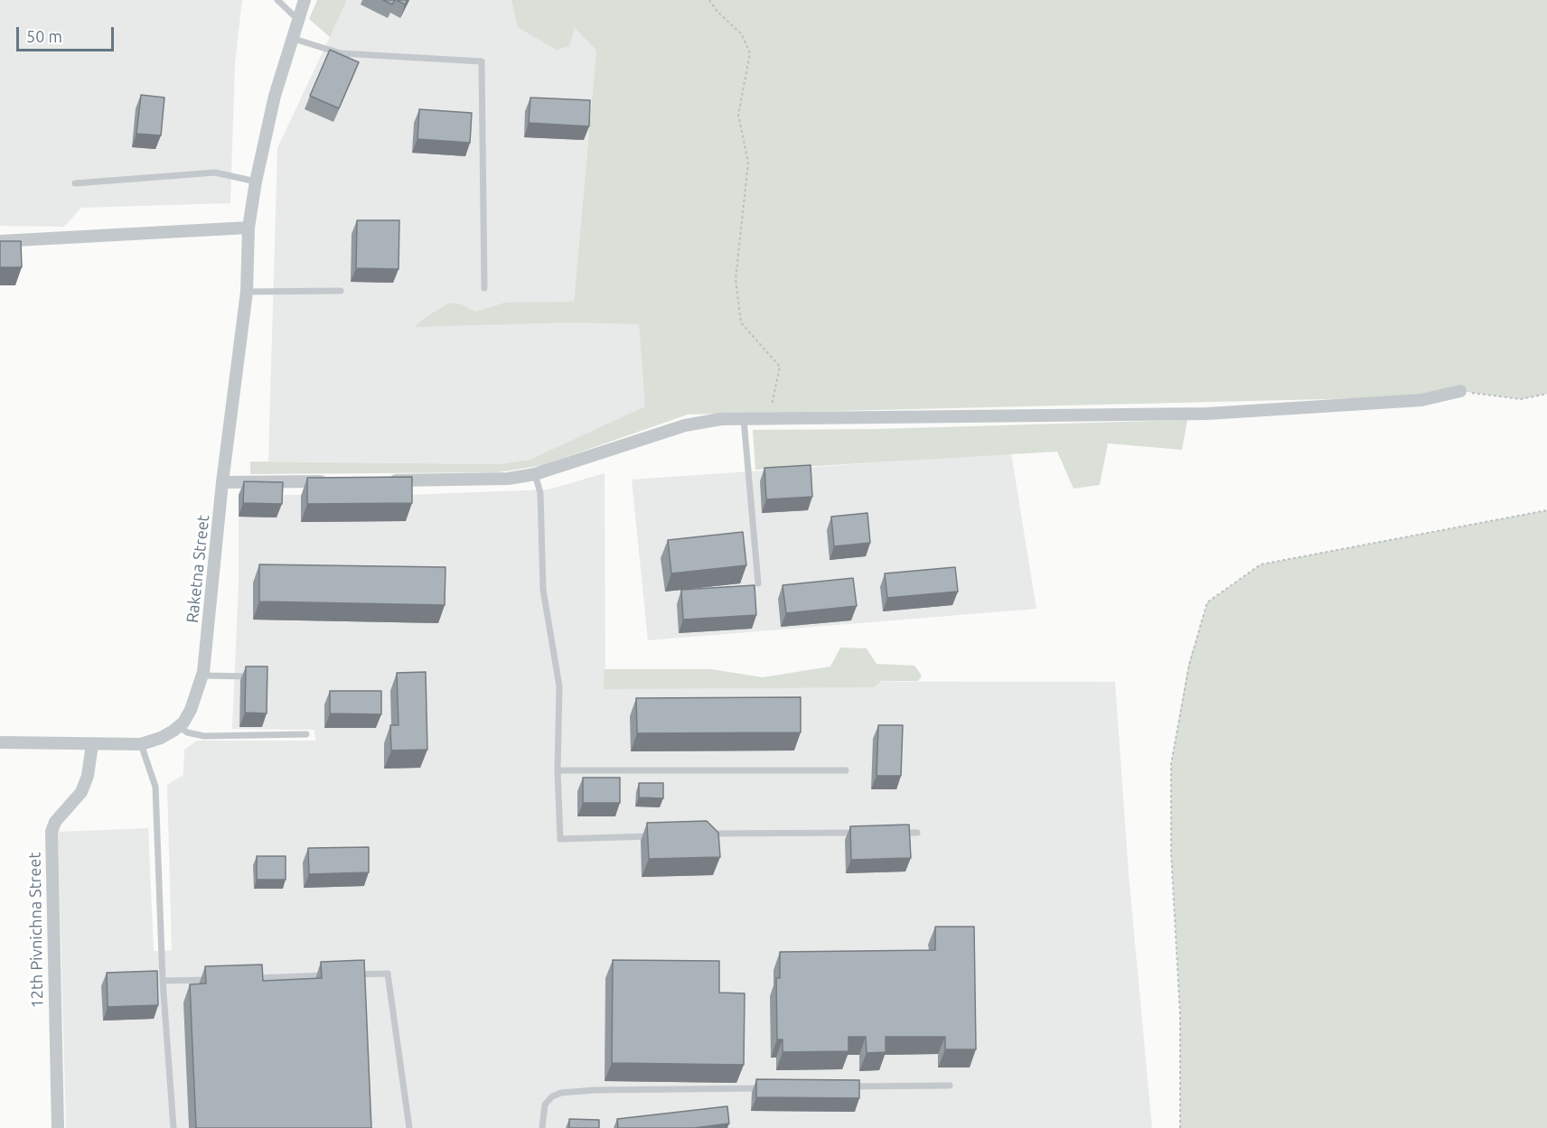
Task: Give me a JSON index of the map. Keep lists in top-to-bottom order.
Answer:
{
  "streets": {
    "street": ["Raketna Street", "12th Pivnichna Street"]
  },
  "crossings": [
    ["Raketna Street", "12th Pivnichna Street"]
  ],
  "scale_bar": "50 m"
}
